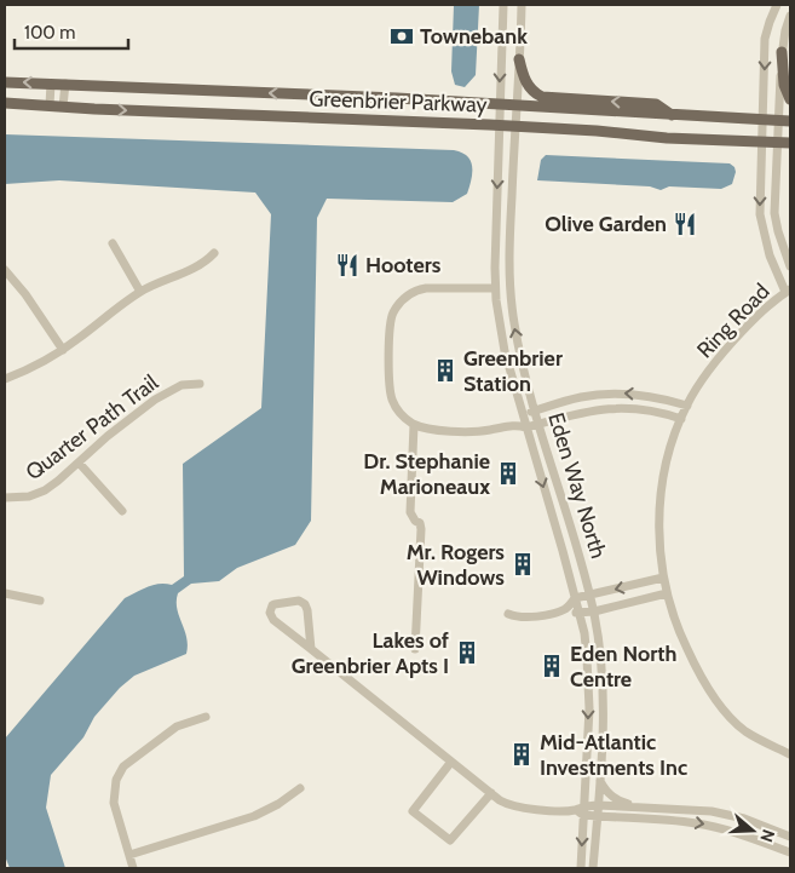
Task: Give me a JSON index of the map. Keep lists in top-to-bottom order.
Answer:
{
  "streets": {
    "main road": ["Greenbrier Parkway"],
    "street": ["Ring Road", "Quarter Path Trail", "Eden Way North"]
  },
  "crossings": [
    ["Greenbrier Parkway", "Eden Way North"]
  ],
  "places": {
    "bank": ["Townebank"],
    "restaurant": ["Olive Garden", "Hooters"],
    "building": [
      "Greenbrier Station",
      "Dr. Stephanie Marioneaux",
      "Mr. Rogers Windows",
      "Lakes of Greenbrier Apts I",
      "Eden North Centre",
      "Mid-Atlantic Investments Inc"
    ]
  },
  "scale_bar": "100 m",
  "north": "right"
}
